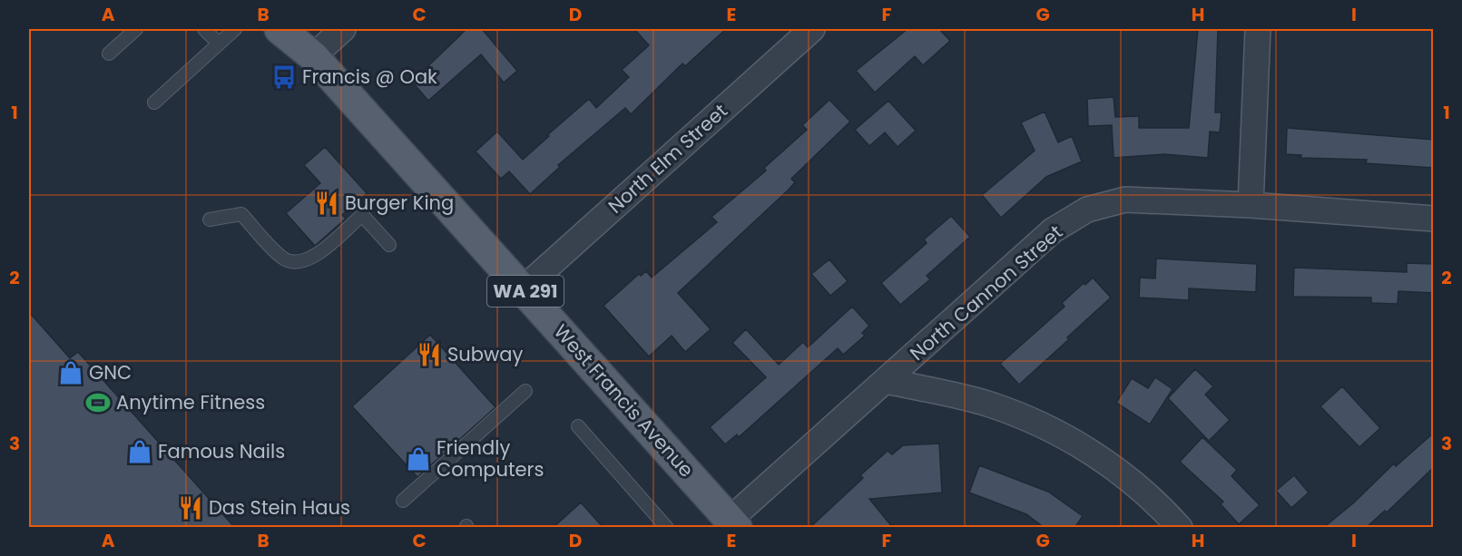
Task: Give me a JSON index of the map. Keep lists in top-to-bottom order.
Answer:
{
  "streets": {
    "main road": ["WA 291", "West Francis Avenue"],
    "street": ["North Elm Street", "North Cannon Street"]
  },
  "crossings": [
    ["North Elm Street", "West Francis Avenue"],
    ["North Cannon Street", "West Francis Avenue"]
  ],
  "places": {
    "bus stop": ["Francis @ Oak"],
    "restaurant": ["Burger King", "Subway", "Das Stein Haus"],
    "shop": ["GNC", "Famous Nails", "Friendly Computers"],
    "sports": ["Anytime Fitness"]
  },
  "grid": {
    "columns": [
      "A",
      "B",
      "C",
      "D",
      "E",
      "F",
      "G",
      "H",
      "I"
    ],
    "rows": ["1", "2", "3"]
  }
}
